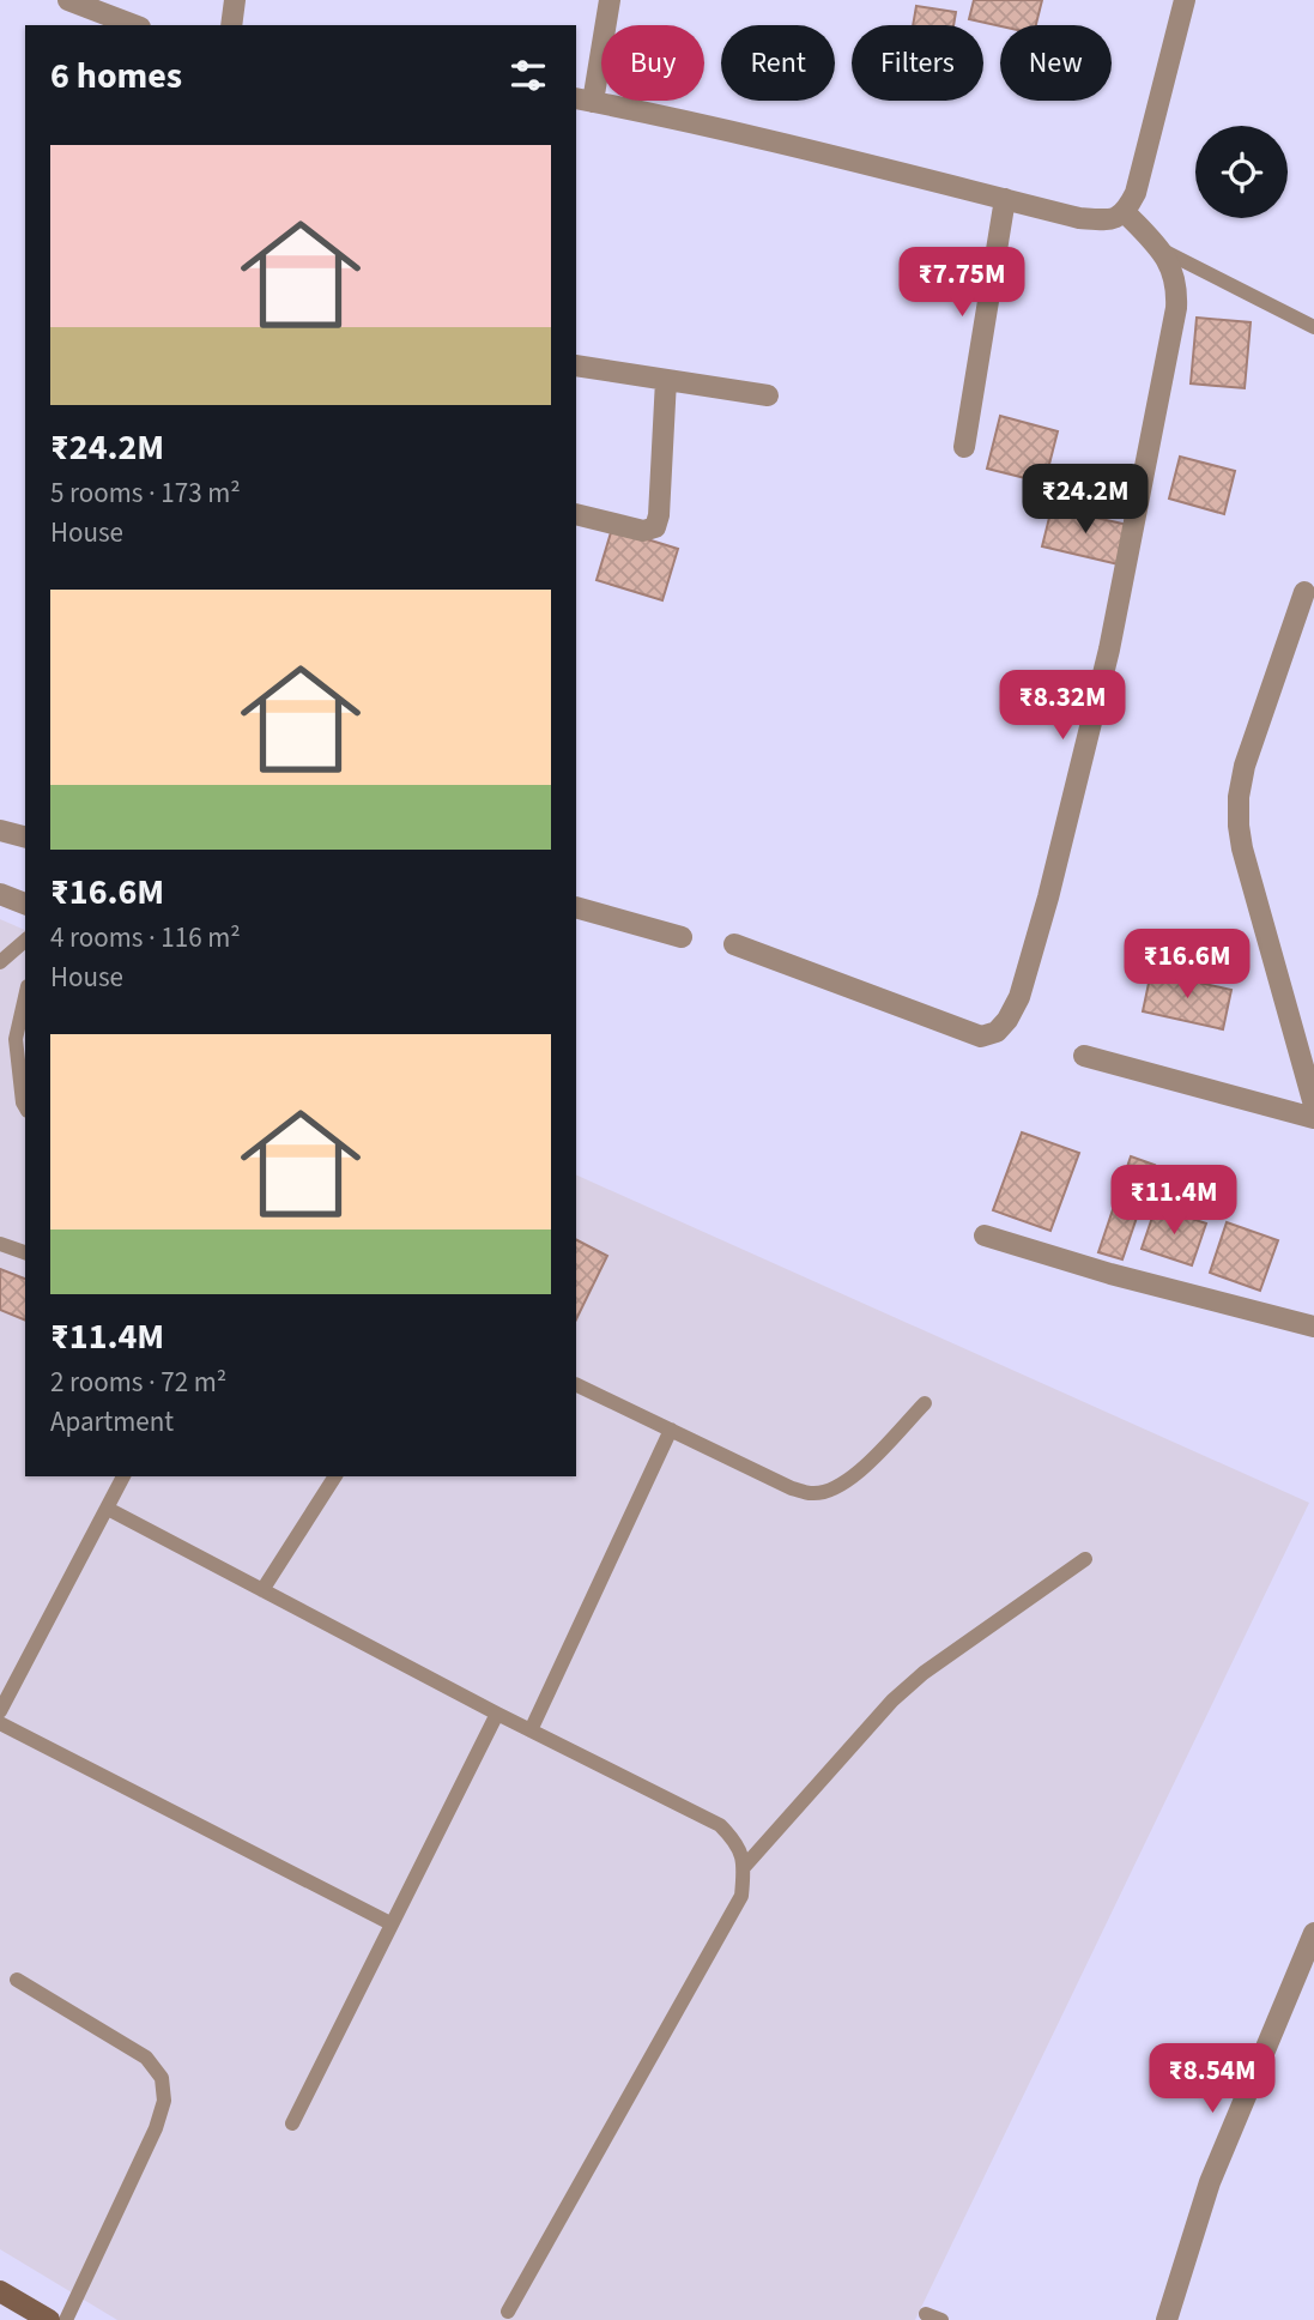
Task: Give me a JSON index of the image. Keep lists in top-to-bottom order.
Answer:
{
  "page": {
    "chip": [
      "Buy",
      "Rent",
      "Filters",
      "New"
    ],
    "heading": "6 homes",
    "list": [
      {
        "name": "₹24.2M",
        "note": "5 rooms · 173 m² · House"
      },
      {
        "name": "₹16.6M",
        "note": "4 rooms · 116 m² · House"
      },
      {
        "name": "₹11.4M",
        "note": "2 rooms · 72 m² · Apartment"
      }
    ],
    "price": [
      "₹7.75M",
      "₹24.2M",
      "₹8.32M",
      "₹16.6M",
      "₹11.4M",
      "₹8.54M"
    ]
  }
}
